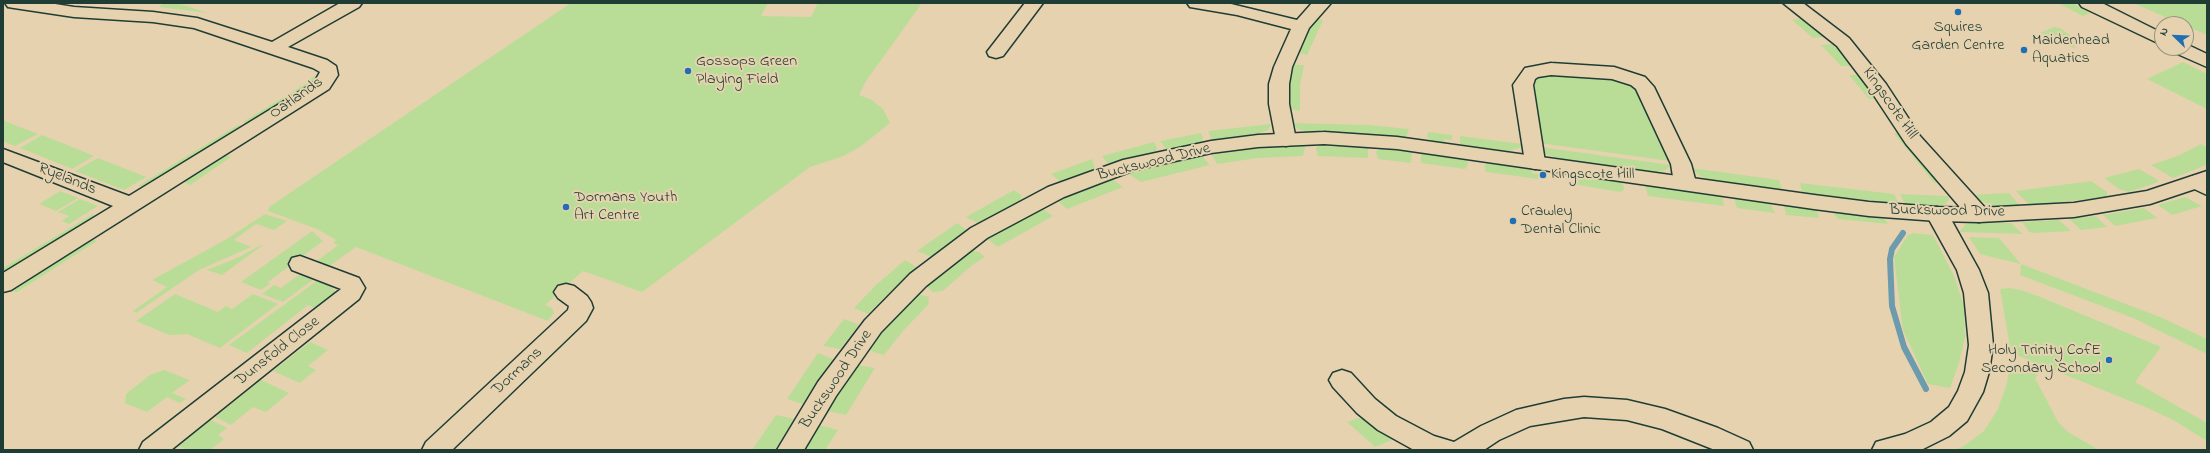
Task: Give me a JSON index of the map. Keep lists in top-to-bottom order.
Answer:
{
  "streets": {
    "street": [
      "Oatlands",
      "Kingscote Hill",
      "Buckswood Drive",
      "Ryelands",
      "Dunsfold Close",
      "Dormans"
    ]
  },
  "crossings": [
    ["Oatlands", "Ryelands"],
    ["Kingscote Hill", "Buckswood Drive"]
  ],
  "places": [
    "Squires Garden Centre",
    "Maidenhead Aquatics",
    "Gossops Green Playing Field",
    "Kingscote Hill",
    "Dormans Youth Art Centre",
    "Crawley Dental Clinic",
    "Holy Trinity CofE Secondary School"
  ],
  "north": "top left"
}
